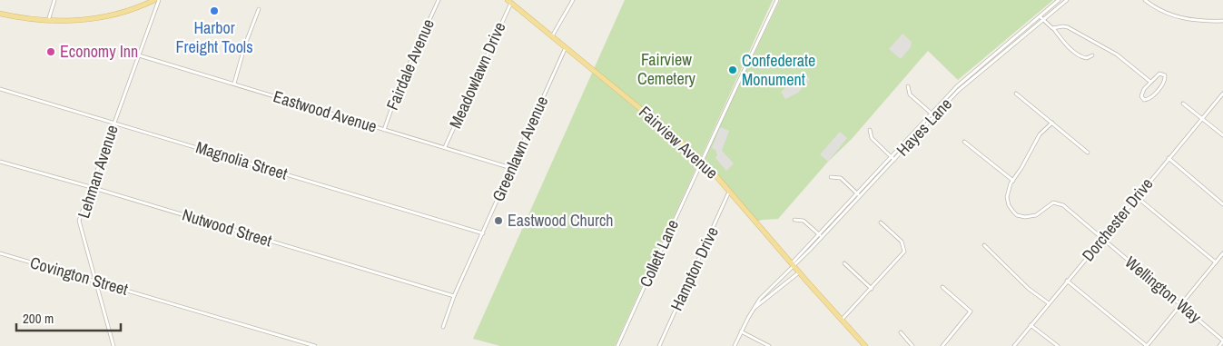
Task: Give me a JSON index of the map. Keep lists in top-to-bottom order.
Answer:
{
  "streets": {
    "main road": ["Fairview Avenue"],
    "street": [
      "Fairdale Avenue",
      "Meadowlawn Drive",
      "Eastwood Avenue",
      "Hayes Lane",
      "Greenlawn Avenue",
      "Magnolia Street",
      "Lehman Avenue",
      "Dorchester Drive",
      "Nutwood Street",
      "Collett Lane",
      "Hampton Drive",
      "Covington Street",
      "Wellington Way"
    ]
  },
  "crossings": [
    ["Fairdale Avenue", "Eastwood Avenue"],
    ["Meadowlawn Drive", "Eastwood Avenue"],
    ["Meadowlawn Drive", "Fairview Avenue"],
    ["Eastwood Avenue", "Greenlawn Avenue"],
    ["Eastwood Avenue", "Lehman Avenue"],
    ["Hayes Lane", "Fairview Avenue"],
    ["Fairview Avenue", "Greenlawn Avenue"],
    ["Fairview Avenue", "Collett Lane"],
    ["Fairview Avenue", "Hampton Drive"],
    ["Greenlawn Avenue", "Magnolia Street"],
    ["Greenlawn Avenue", "Nutwood Street"],
    ["Magnolia Street", "Lehman Avenue"],
    ["Lehman Avenue", "Nutwood Street"],
    ["Lehman Avenue", "Covington Street"],
    ["Dorchester Drive", "Wellington Way"]
  ],
  "parks": ["Fairview Cemetery"],
  "places": [
    "Harbor Freight Tools",
    "Economy Inn",
    "Confederate Monument",
    "Eastwood Church"
  ],
  "scale_bar": "200 m"
}
